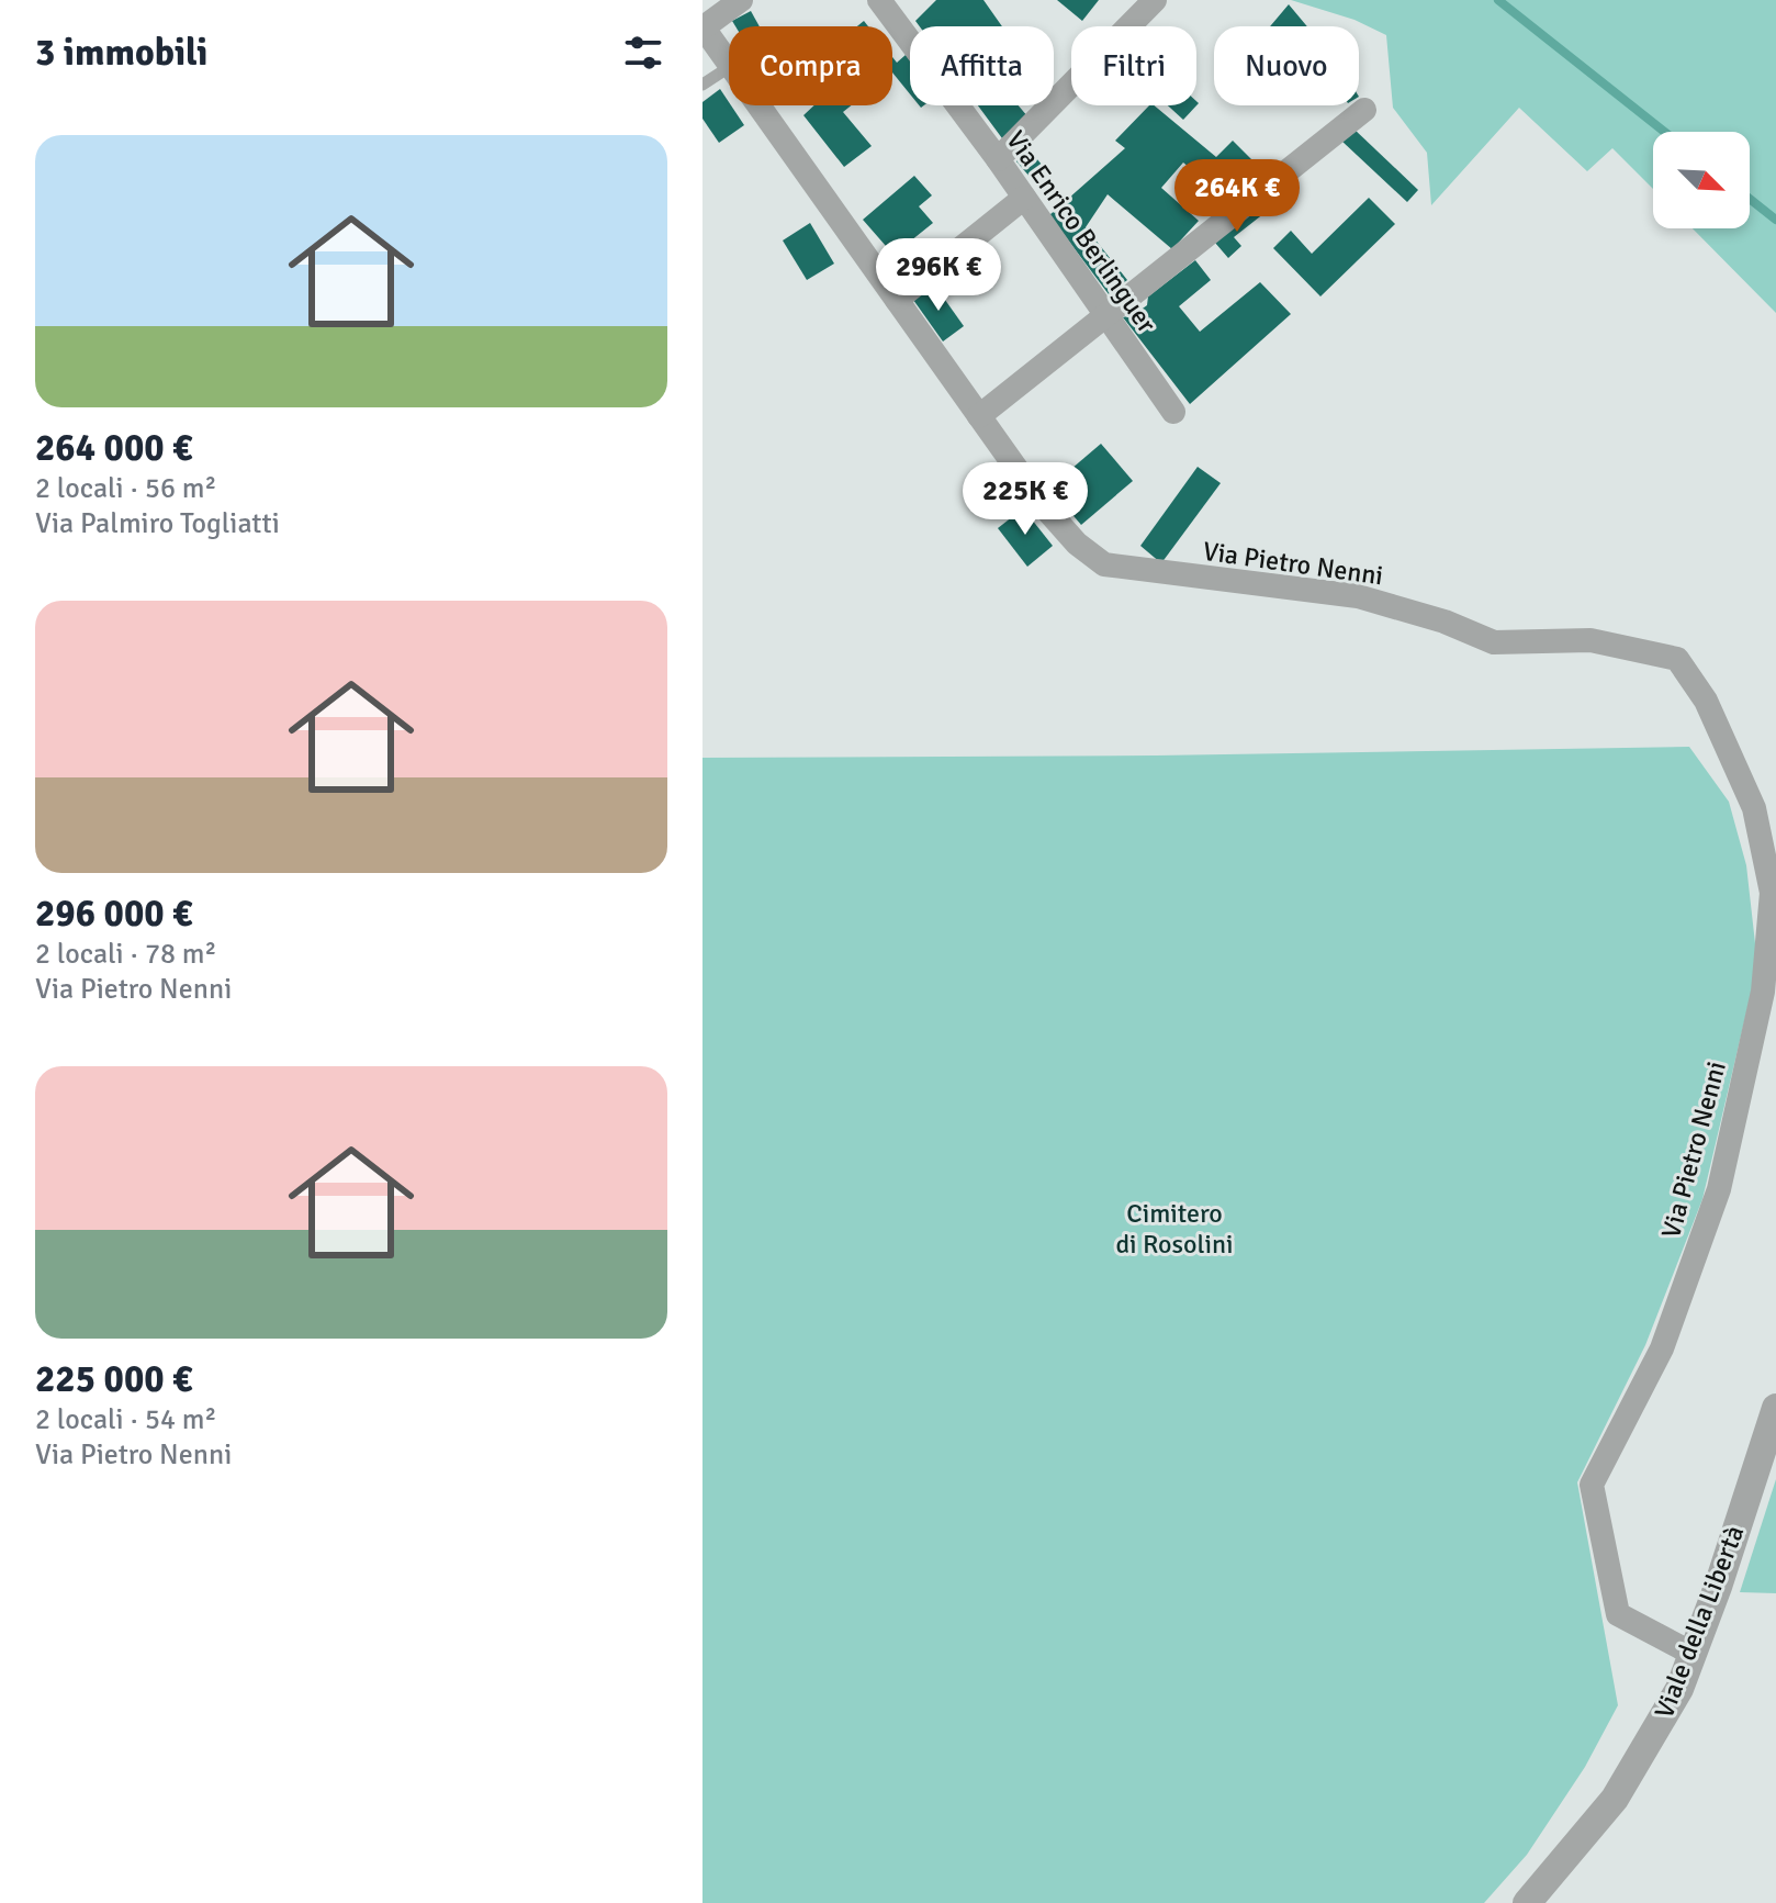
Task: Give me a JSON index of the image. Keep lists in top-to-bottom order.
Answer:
{
  "streets": {
    "street": ["Via Enrico Berlinguer", "Via Pietro Nenni", "Viale della Libertà"]
  },
  "crossings": [
    ["Via Pietro Nenni", "Viale della Libertà"]
  ],
  "parks": ["Cimitero di Rosolini"],
  "north": "bottom right",
  "page": {
    "heading": "3 immobili",
    "chip": [
      "Compra",
      "Affitta",
      "Filtri",
      "Nuovo"
    ],
    "list": [
      {
        "name": "264 000 €",
        "note": "2 locali · 56 m² · Via Palmiro Togliatti"
      },
      {
        "name": "296 000 €",
        "note": "2 locali · 78 m² · Via Pietro Nenni"
      },
      {
        "name": "225 000 €",
        "note": "2 locali · 54 m² · Via Pietro Nenni"
      }
    ],
    "price": ["264K €", "296K €", "225K €"]
  }
}
